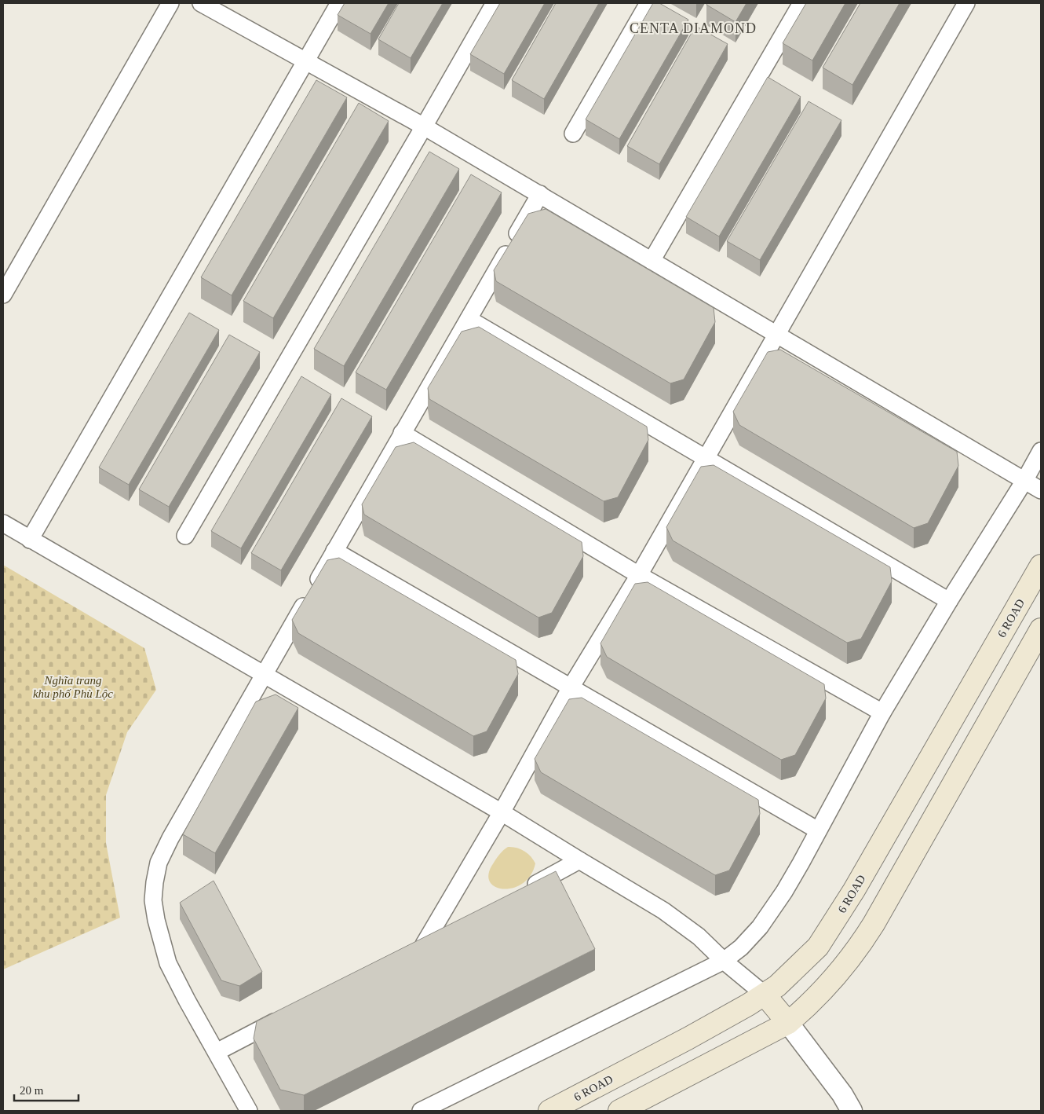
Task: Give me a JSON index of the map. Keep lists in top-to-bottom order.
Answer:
{
  "streets": {
    "main road": ["6 ROAD"]
  },
  "districts": ["CENTA DIAMOND"],
  "parks": ["Nghĩa trang khu phố Phù Lộc"],
  "scale_bar": "20 m"
}
